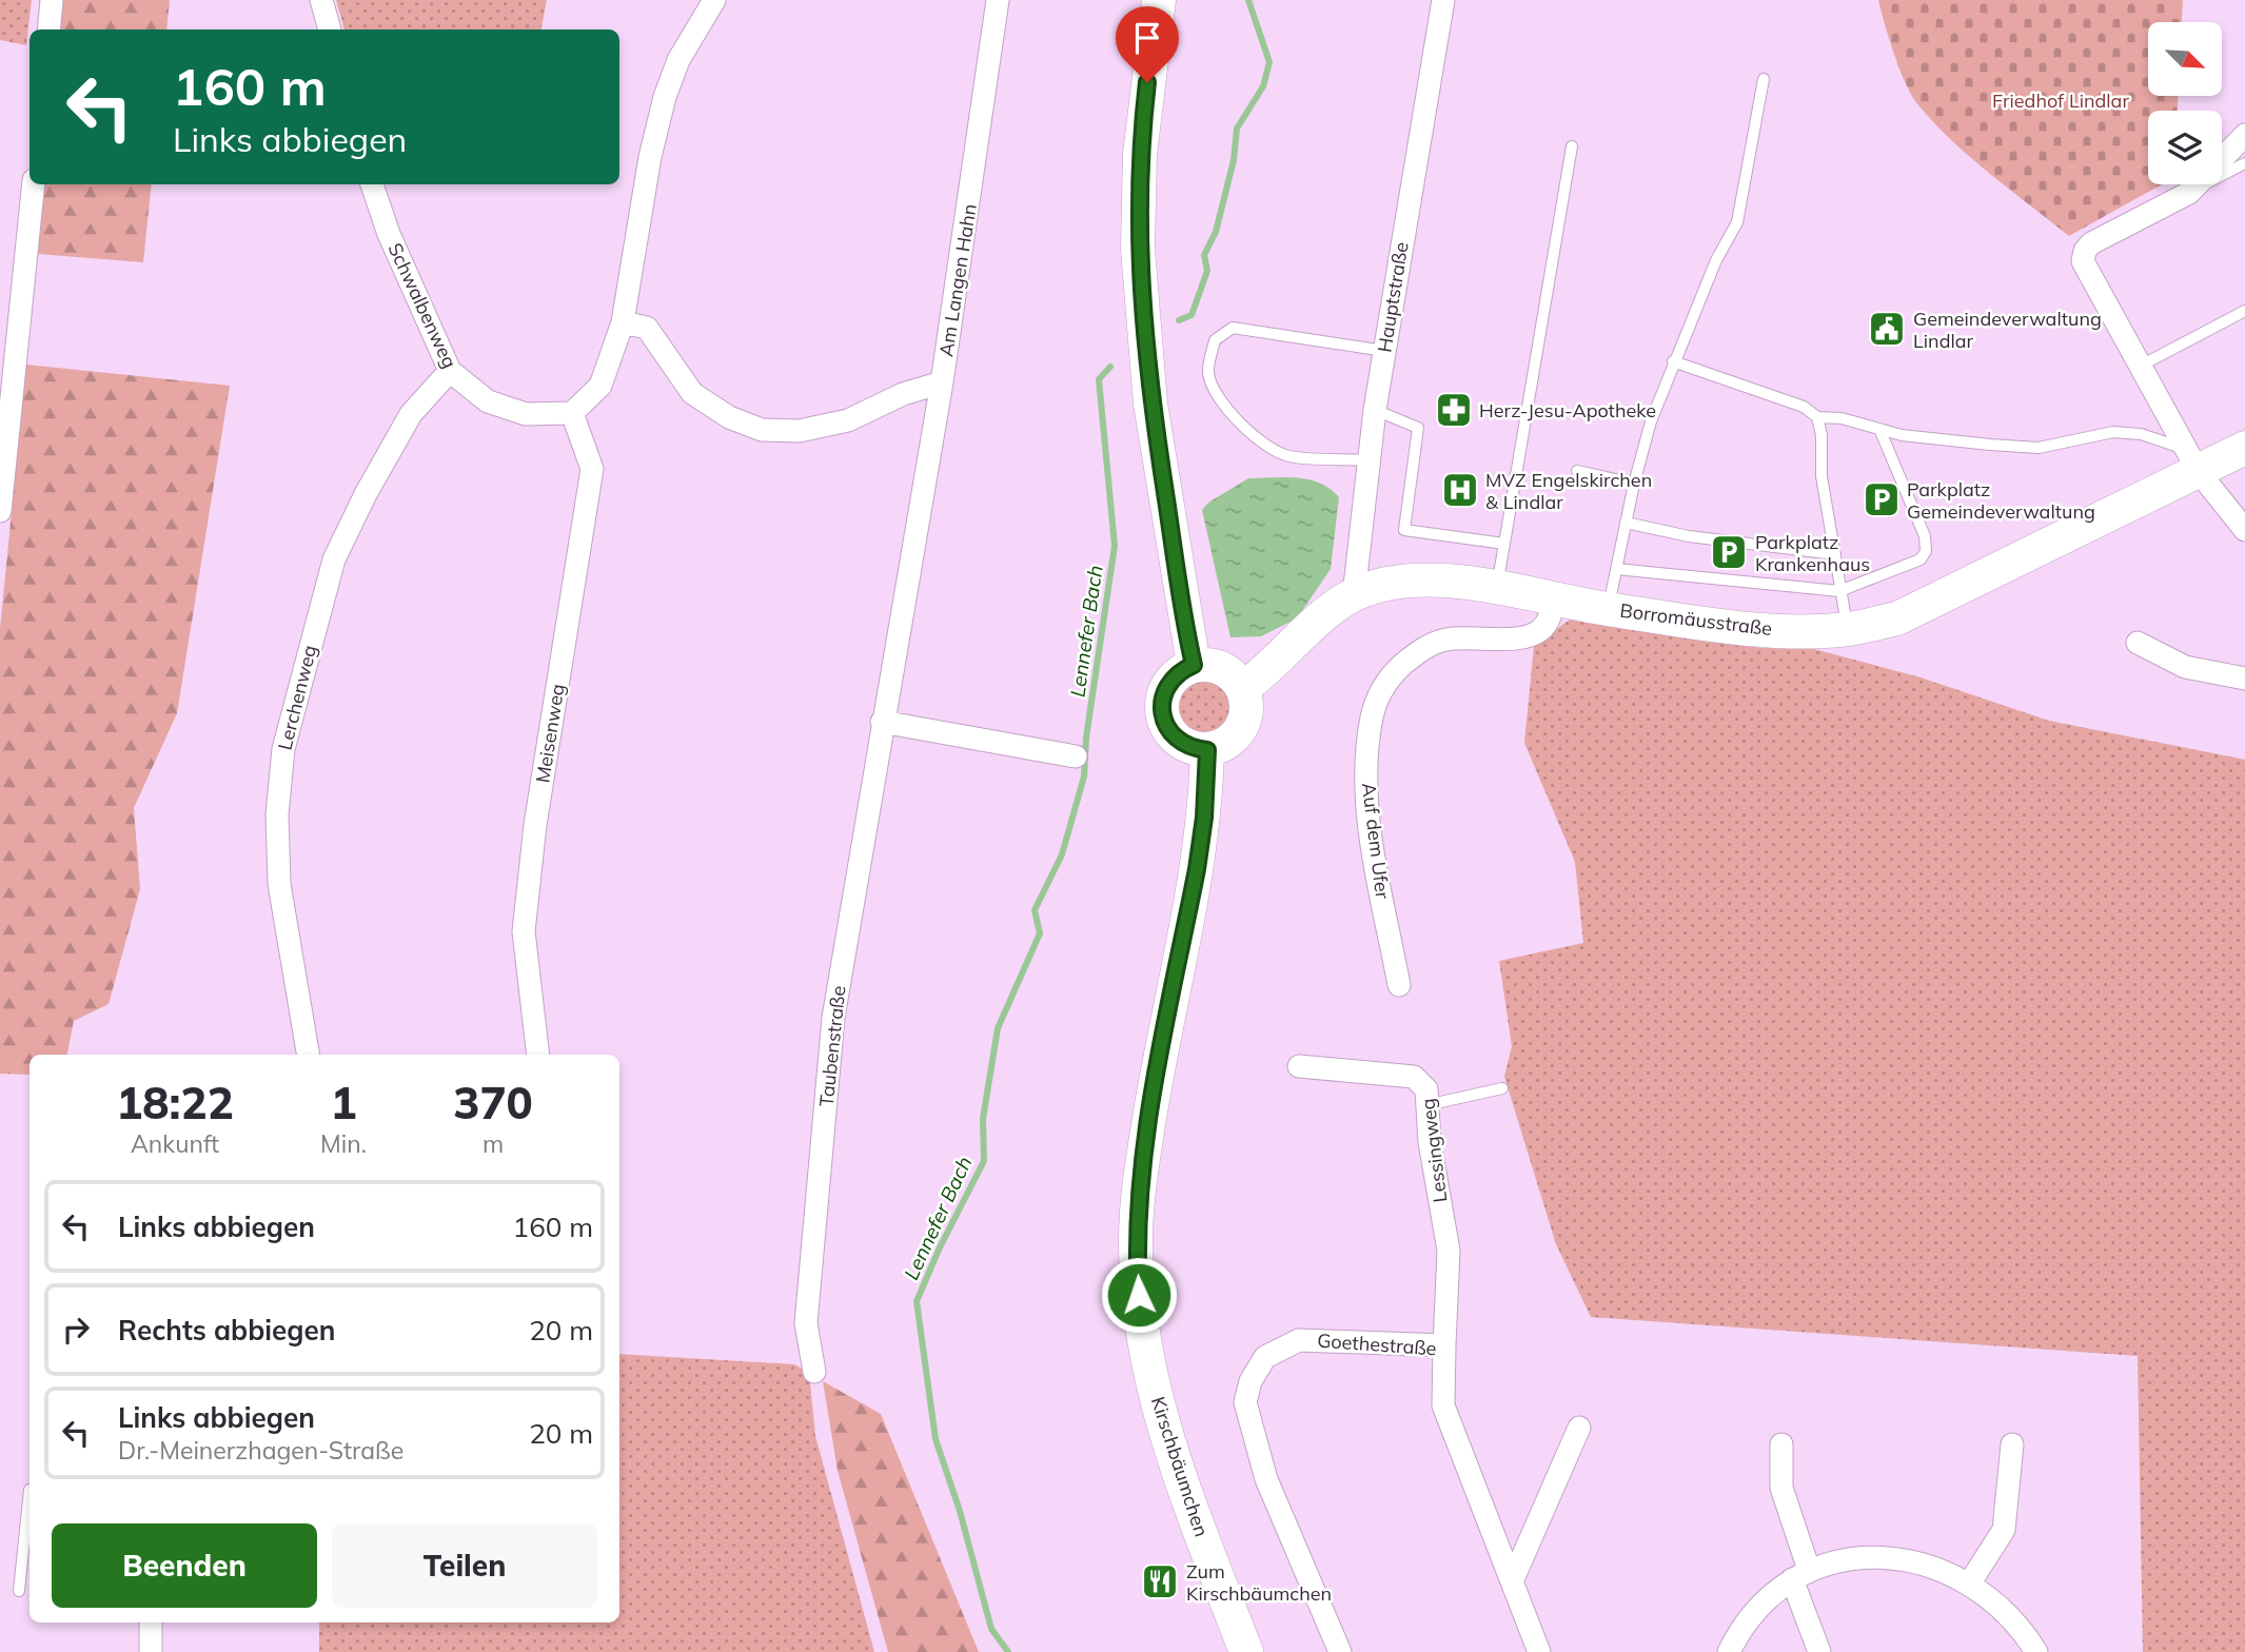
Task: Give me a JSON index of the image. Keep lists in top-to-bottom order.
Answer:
{
  "streets": {
    "main road": ["Borromäusstraße", "Kirschbäumchen"],
    "street": [
      "Am Langen Hahn",
      "Hauptstraße",
      "Schwalbenweg",
      "Lerchenweg",
      "Meisenweg",
      "Auf dem Ufer",
      "Taubenstraße",
      "Lessingweg",
      "Goethestraße"
    ]
  },
  "crossings": [
    ["Am Langen Hahn", "Taubenstraße"],
    ["Hauptstraße", "Borromäusstraße"],
    ["Schwalbenweg", "Lerchenweg"],
    ["Schwalbenweg", "Meisenweg"],
    ["Borromäusstraße", "Auf dem Ufer"],
    ["Borromäusstraße", "Kirschbäumchen"],
    ["Lessingweg", "Goethestraße"]
  ],
  "water": ["Lennefer Bach"],
  "parks": ["Friedhof Lindlar"],
  "places": {
    "public building": ["Gemeindeverwaltung Lindlar"],
    "pharmacy": ["Herz-Jesu-Apotheke"],
    "hospital": ["MVZ Engelskirchen & Lindlar"],
    "parking": ["Parkplatz Gemeindeverwaltung", "Parkplatz Krankenhaus"],
    "restaurant": ["Zum Kirschbäumchen"]
  },
  "north": "bottom right",
  "page": {
    "turn": ["160 m", "Links abbiegen"],
    "eta": [
      "18:22",
      "Ankunft",
      "1",
      "Min.",
      "370",
      "m"
    ],
    "list": [
      {
        "name": "Links abbiegen",
        "value": "160 m"
      },
      {
        "name": "Rechts abbiegen",
        "value": "20 m"
      },
      {
        "name": "Links abbiegen",
        "note": "Dr.-Meinerzhagen-Straße",
        "value": "20 m"
      }
    ],
    "buttons": ["Beenden", "Teilen"]
  }
}
